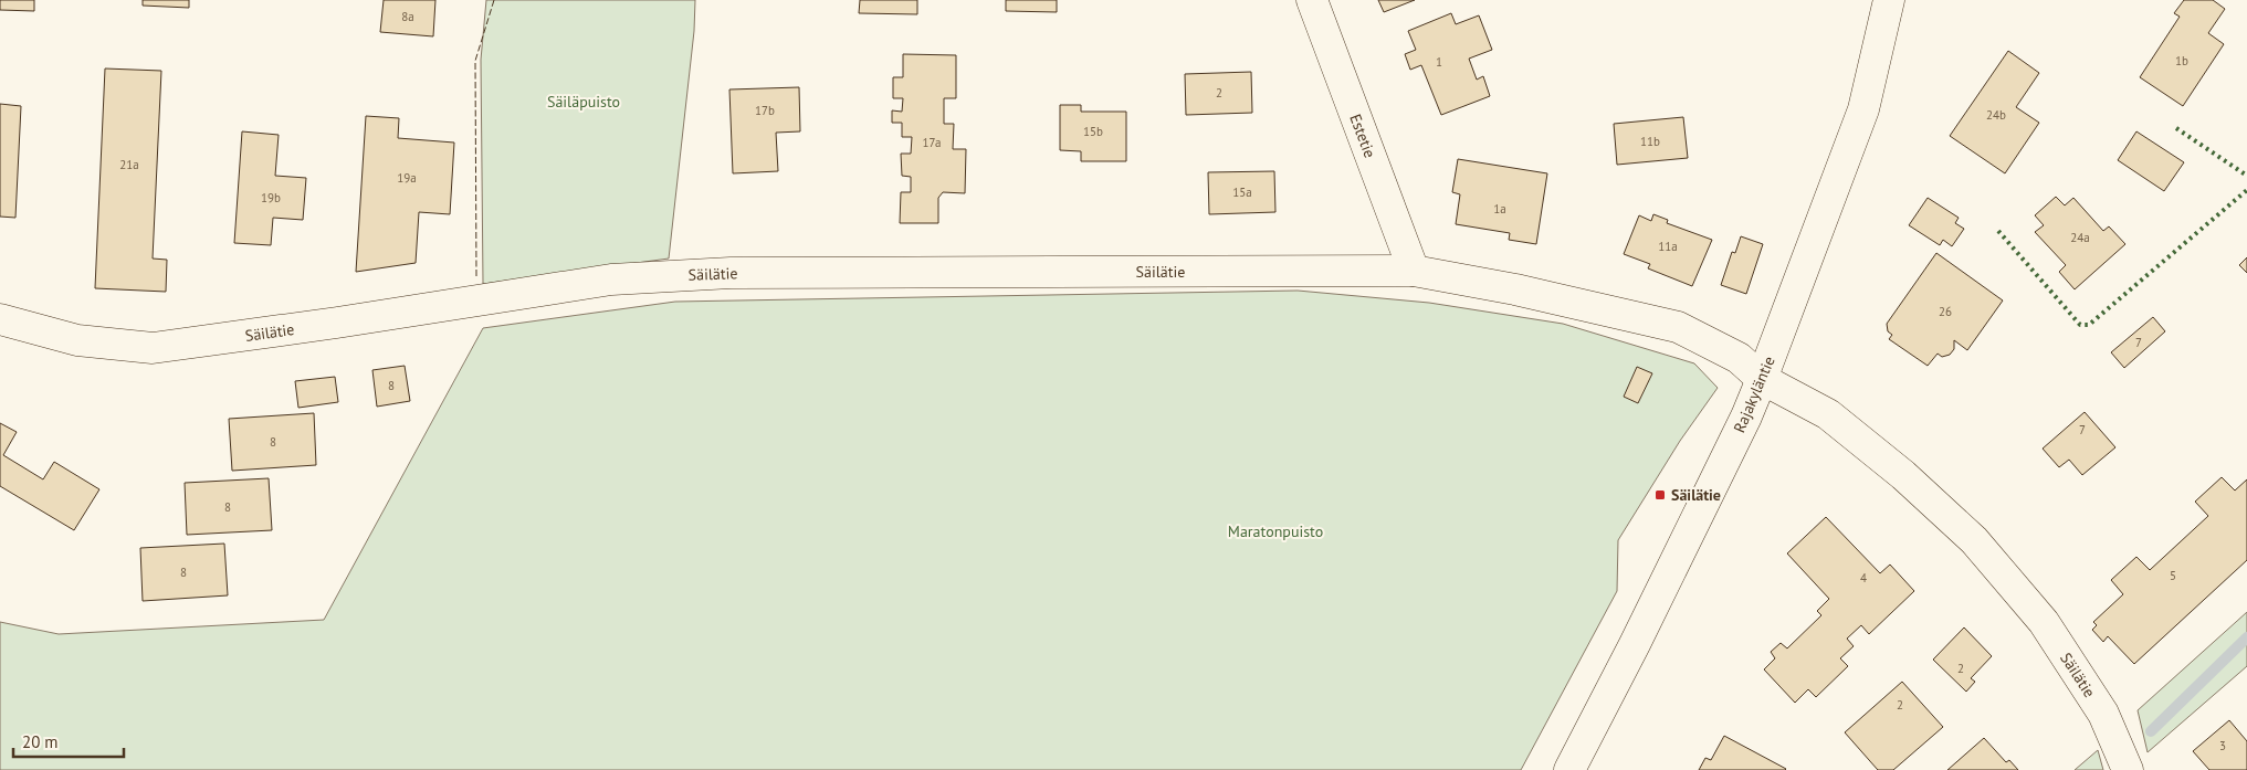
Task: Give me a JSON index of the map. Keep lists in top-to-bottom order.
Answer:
{
  "streets": {
    "street": ["Estetie", "Säilätie", "Rajakyläntie"]
  },
  "crossings": [
    ["Estetie", "Säilätie"],
    ["Säilätie", "Rajakyläntie"]
  ],
  "parks": ["Säiläpuisto", "Maratonpuisto"],
  "places": {
    "transit": ["Säilätie"]
  },
  "house_numbers": [
    "8a",
    "1b",
    "1",
    "2",
    "17b",
    "24b",
    "15b",
    "11b",
    "17a",
    "21a",
    "19a",
    "15a",
    "19b",
    "1a",
    "24a",
    "11a",
    "26",
    "7",
    "8",
    "7",
    "8",
    "8",
    "8",
    "5",
    "4",
    "2",
    "2",
    "3"
  ],
  "scale_bar": "20 m"
}
